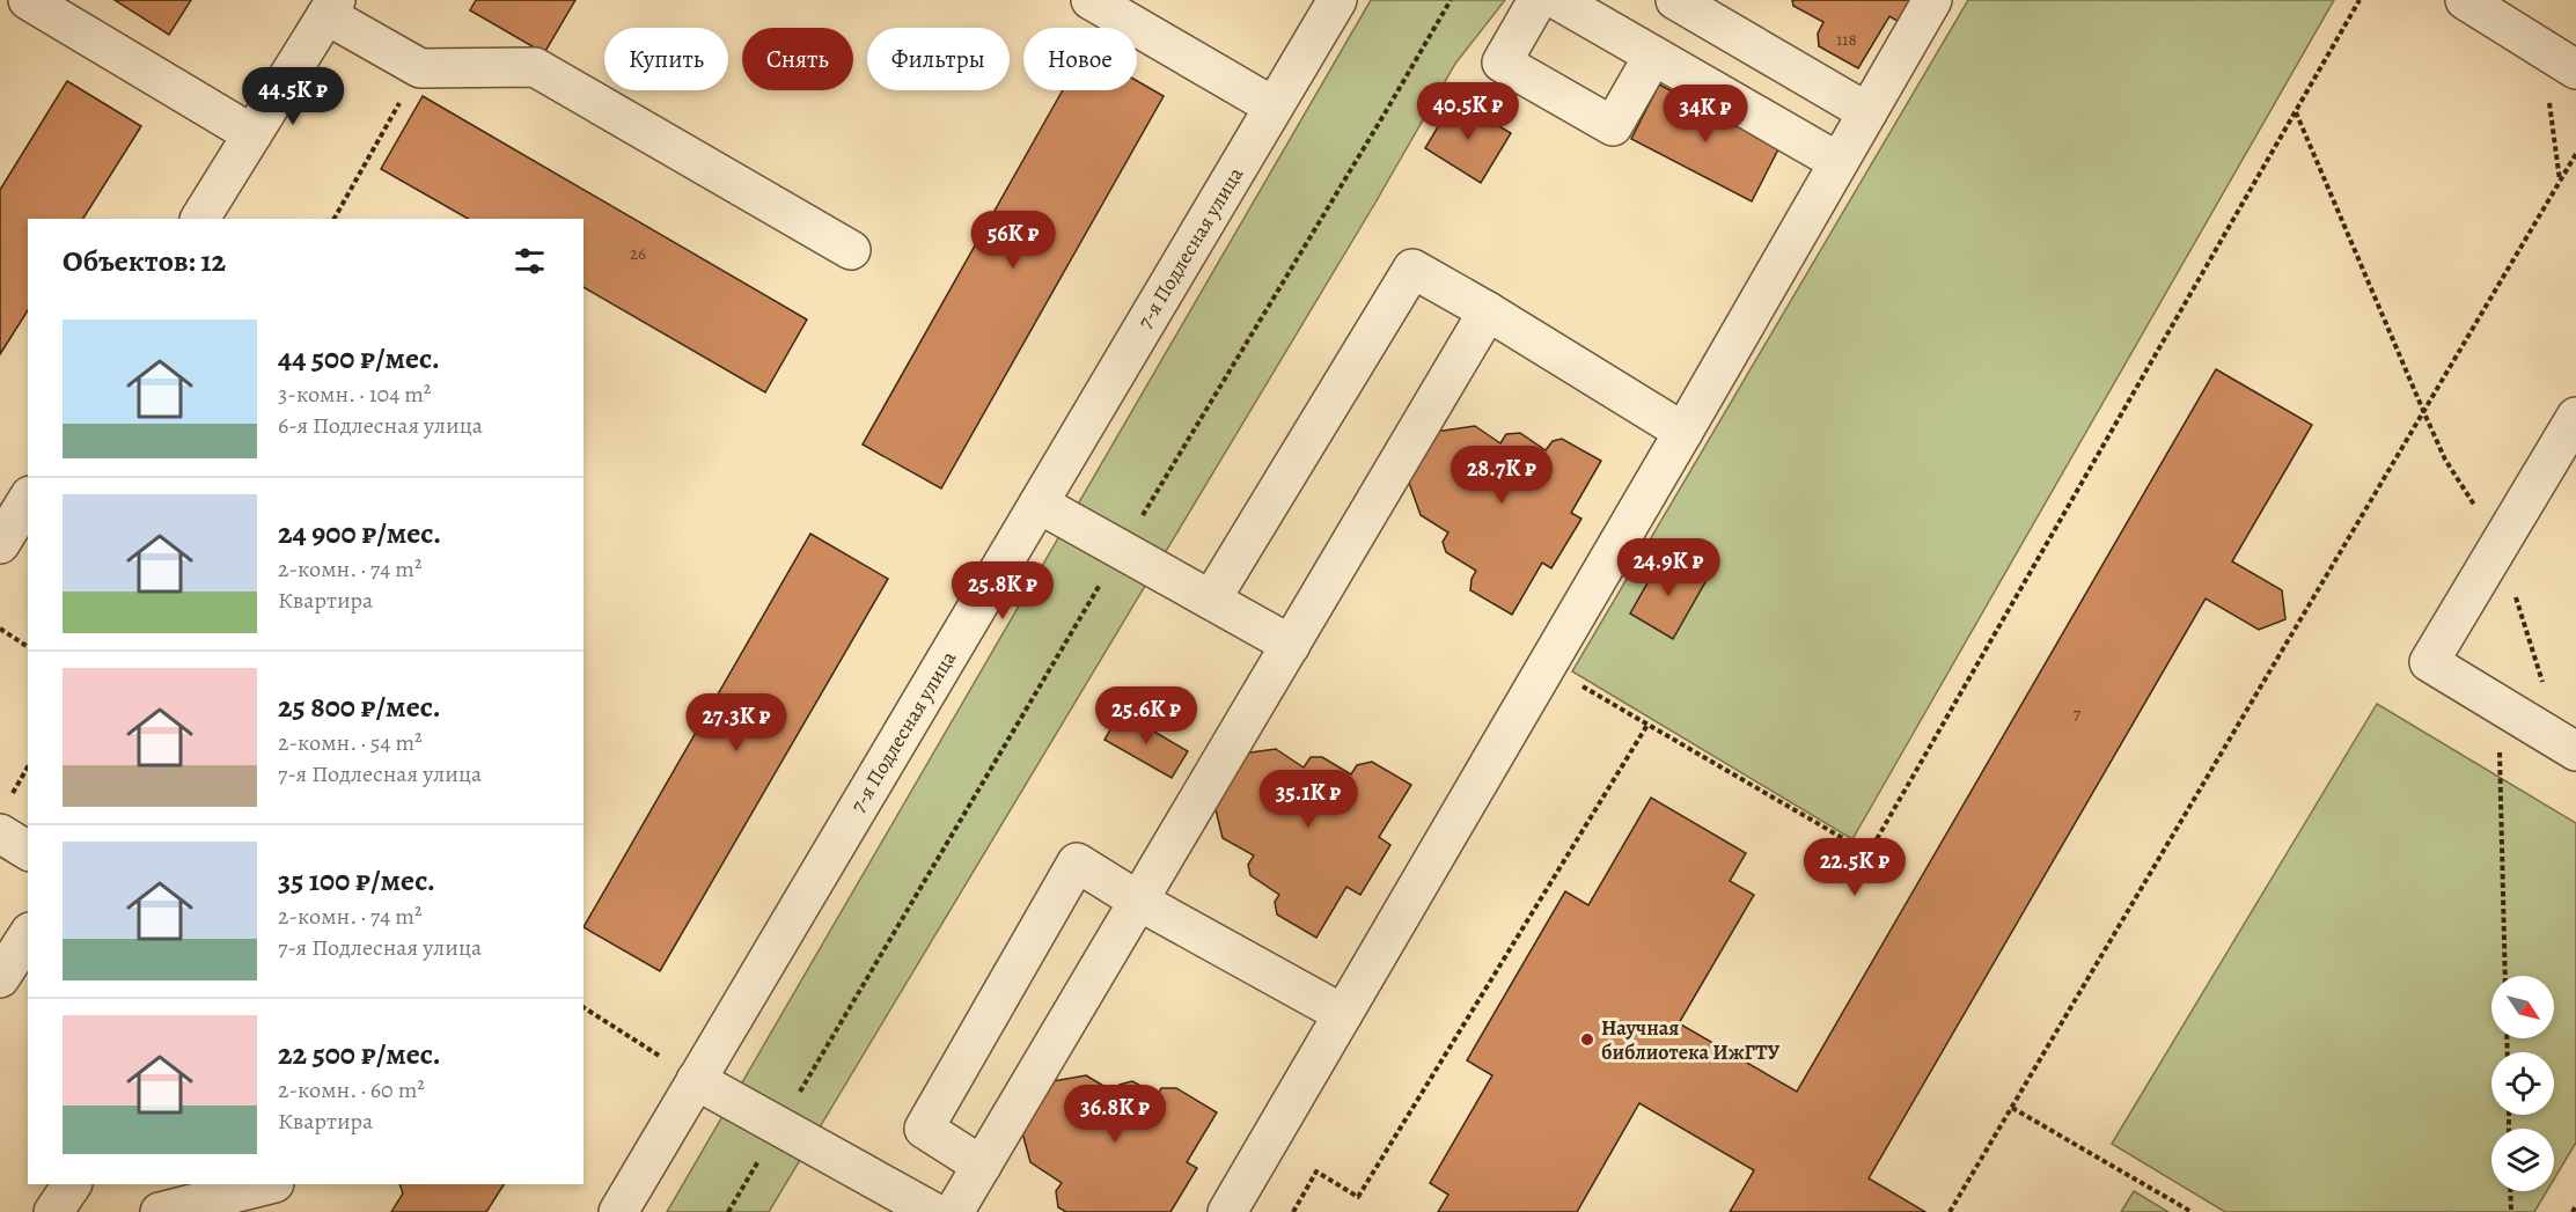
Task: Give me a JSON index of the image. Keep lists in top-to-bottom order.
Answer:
{
  "streets": {
    "street": ["7-я Подлесная улица"]
  },
  "places": ["Научная библиотека ИжГТУ"],
  "house_numbers": ["118", "26", "7"],
  "north": "bottom right",
  "page": {
    "chip": [
      "Купить",
      "Снять",
      "Фильтры",
      "Новое"
    ],
    "price": [
      "44.5K ₽",
      "40.5K ₽",
      "34K ₽",
      "56K ₽",
      "28.7K ₽",
      "24.9K ₽",
      "25.8K ₽",
      "25.6K ₽",
      "27.3K ₽",
      "35.1K ₽",
      "22.5K ₽",
      "36.8K ₽"
    ],
    "heading": "Объектов: 12",
    "list": [
      {
        "name": "44 500 ₽/мес.",
        "note": "3-комн. · 104 m² · 6-я Подлесная улица"
      },
      {
        "name": "24 900 ₽/мес.",
        "note": "2-комн. · 74 m² · Квартира"
      },
      {
        "name": "25 800 ₽/мес.",
        "note": "2-комн. · 54 m² · 7-я Подлесная улица"
      },
      {
        "name": "35 100 ₽/мес.",
        "note": "2-комн. · 74 m² · 7-я Подлесная улица"
      },
      {
        "name": "22 500 ₽/мес.",
        "note": "2-комн. · 60 m² · Квартира"
      }
    ]
  }
}
